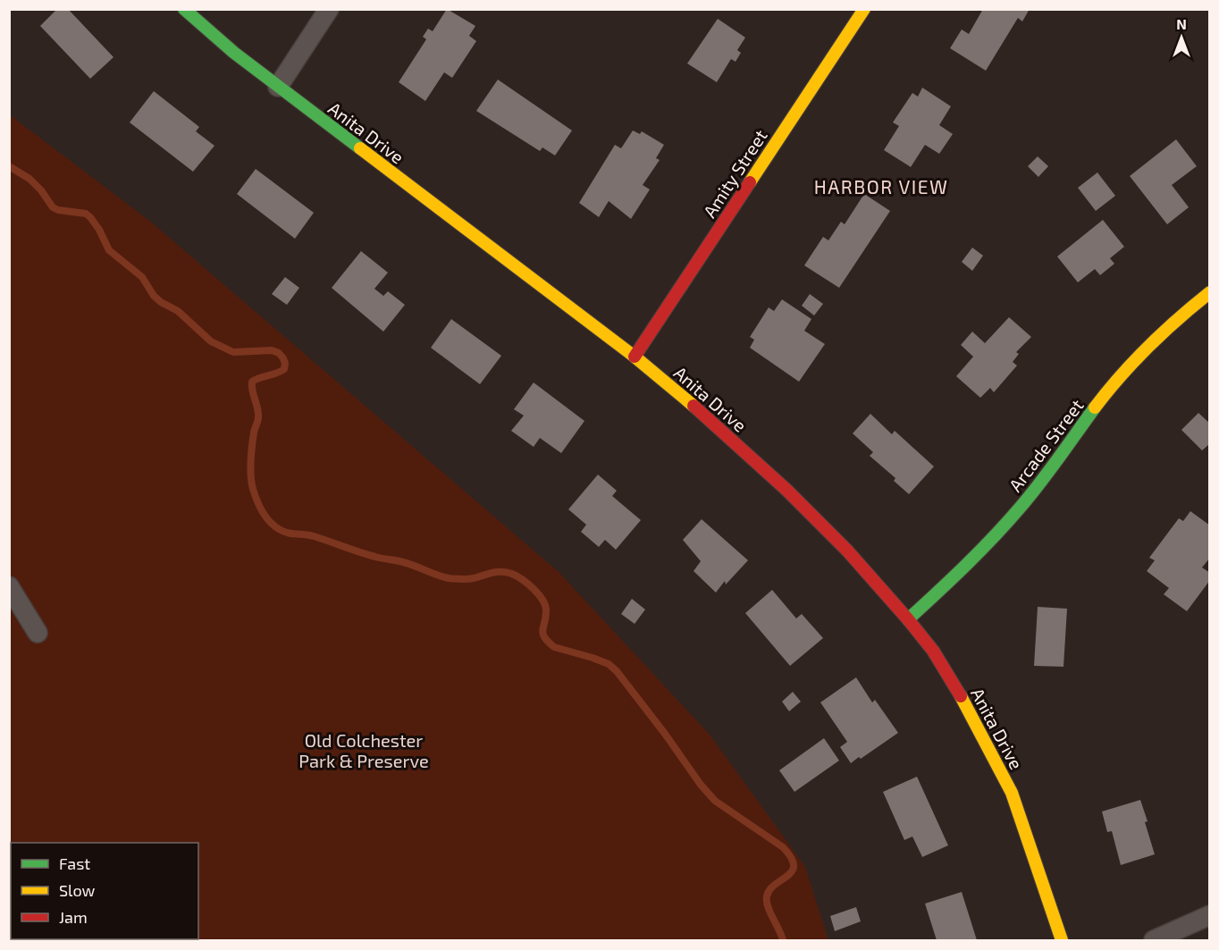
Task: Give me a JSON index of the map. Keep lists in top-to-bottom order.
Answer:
{
  "streets": {
    "street": ["Anita Drive", "Amity Street", "Arcade Street"]
  },
  "crossings": [
    ["Anita Drive", "Amity Street"],
    ["Anita Drive", "Arcade Street"]
  ],
  "districts": ["HARBOR VIEW"],
  "parks": ["Old Colchester Park & Preserve"],
  "legend": ["Fast", "Slow", "Jam"],
  "north": "top"
}
